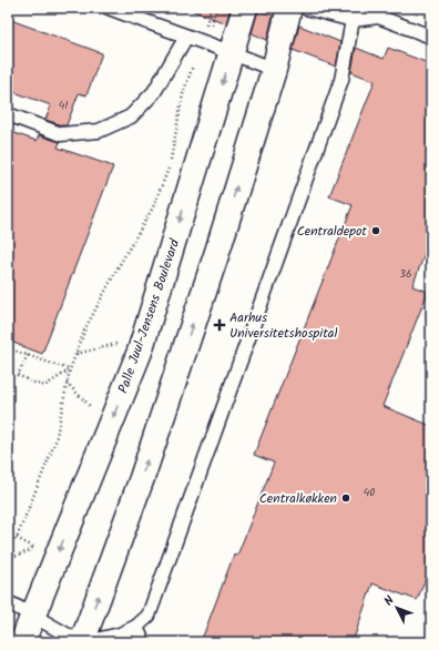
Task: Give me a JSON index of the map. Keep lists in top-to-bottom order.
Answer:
{
  "streets": {
    "street": ["Palle Juul-Jensens Boulevard"]
  },
  "places": {
    "other": ["Centraldepot", "Centralkøkken"],
    "health": ["Aarhus Universitetshospital"]
  },
  "house_numbers": ["41", "36", "40"],
  "north": "top left"
}
